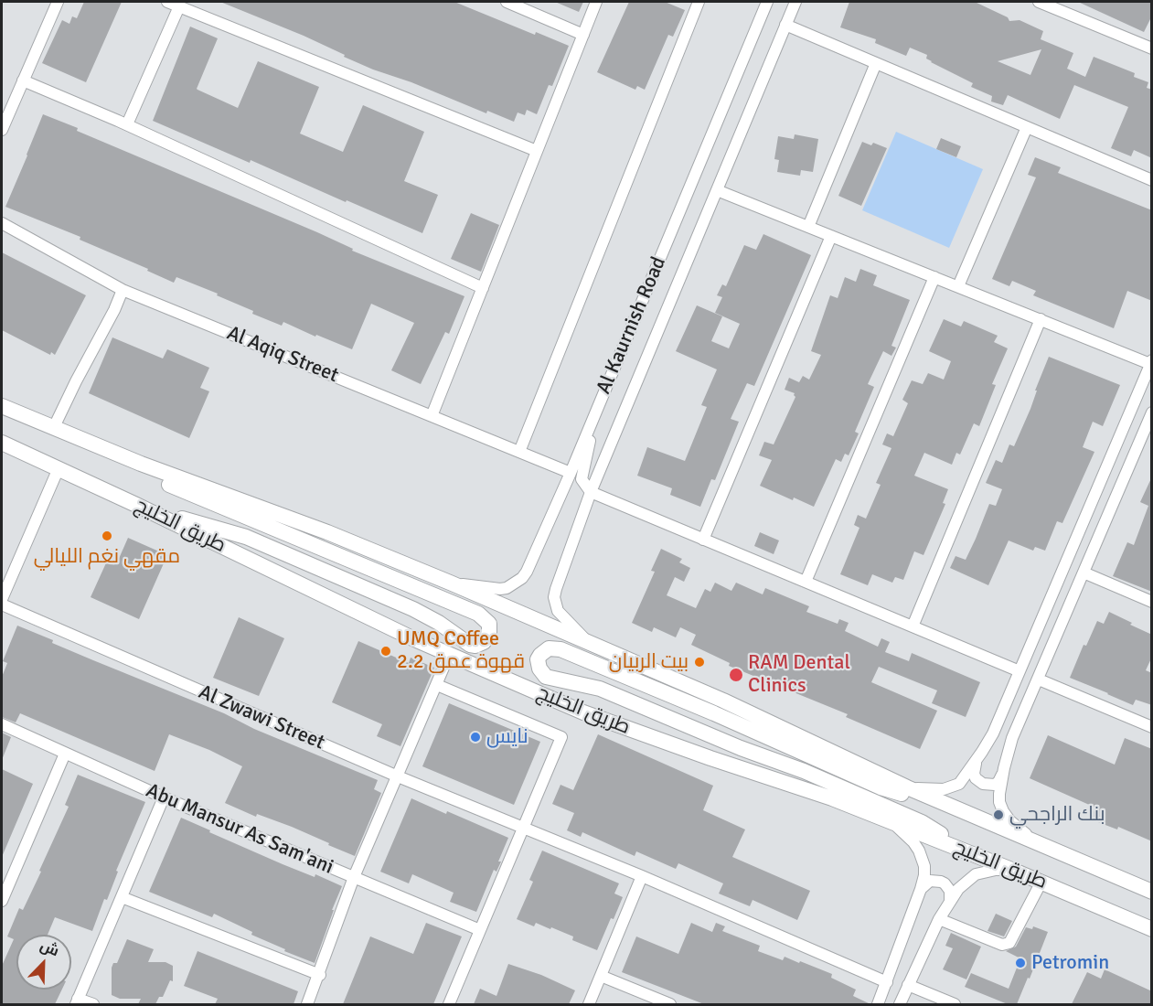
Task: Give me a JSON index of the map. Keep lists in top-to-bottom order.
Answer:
{
  "streets": {
    "main road": ["طريق الخليج"],
    "street": [
      "Al Kaurnish Road",
      "Al Aqiq Street",
      "Al Zwawi Street",
      "Abu Mansur As Sam'ani"
    ]
  },
  "crossings": [
    ["Al Kaurnish Road", "Al Aqiq Street"],
    ["Al Kaurnish Road", "طريق الخليج"]
  ],
  "places": [
    "مقهي نغم الليالي",
    "UMQ Coffee 2.2 قهوة عمق",
    "بيت الربيان",
    "RAM Dental Clinics",
    "نايس",
    "بنك الراجحي",
    "Petromin"
  ],
  "north": "top right"
}
